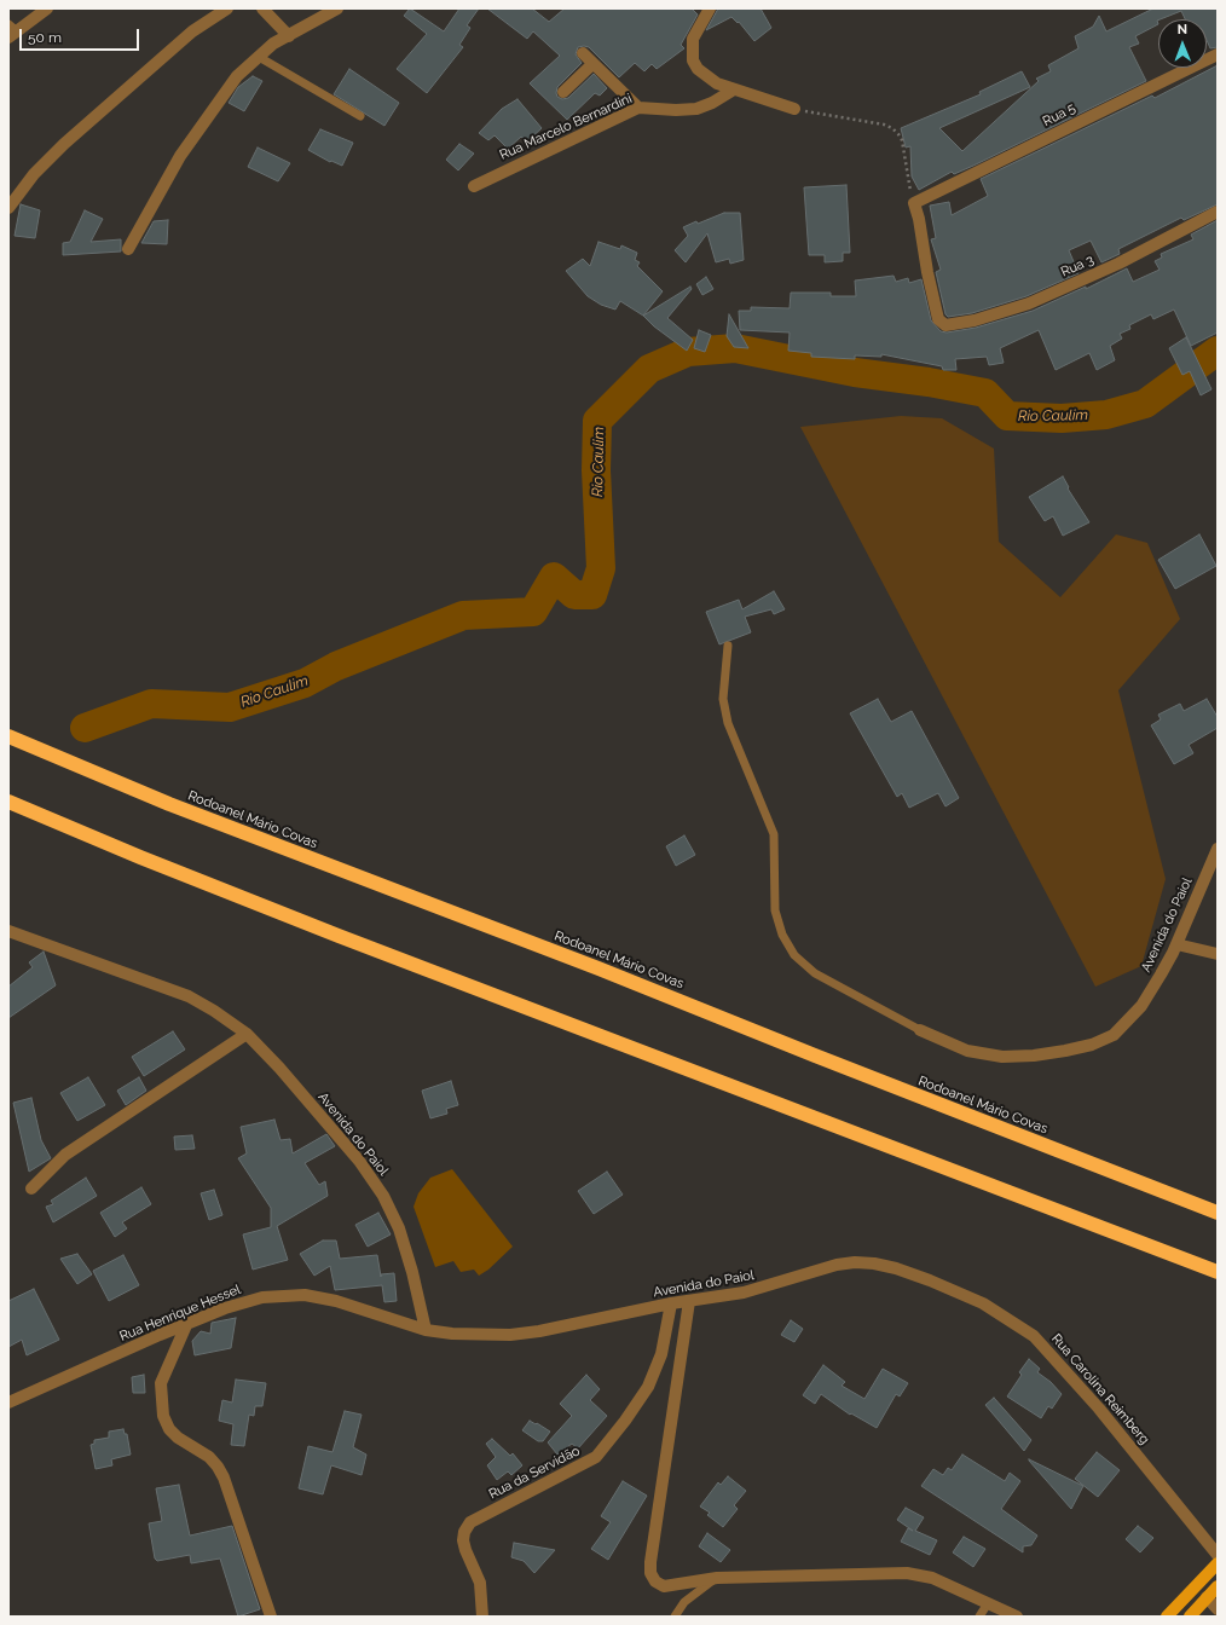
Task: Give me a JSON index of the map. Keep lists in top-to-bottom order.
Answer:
{
  "streets": {
    "highway": ["Rodoanel Mário Covas"],
    "street": [
      "Rua 5",
      "Rua Marcelo Bernardini",
      "Rua 3",
      "Avenida do Paiol",
      "Rua Henrique Hessel",
      "Rua Carolina Reimberg",
      "Rua da Servidão"
    ]
  },
  "crossings": [
    ["Rua 5", "Rua 3"],
    ["Avenida do Paiol", "Rua Henrique Hessel"],
    ["Avenida do Paiol", "Rua Carolina Reimberg"],
    ["Avenida do Paiol", "Rua da Servidão"]
  ],
  "water": ["Rio Caulim"],
  "scale_bar": "50 m",
  "north": "top"
}
